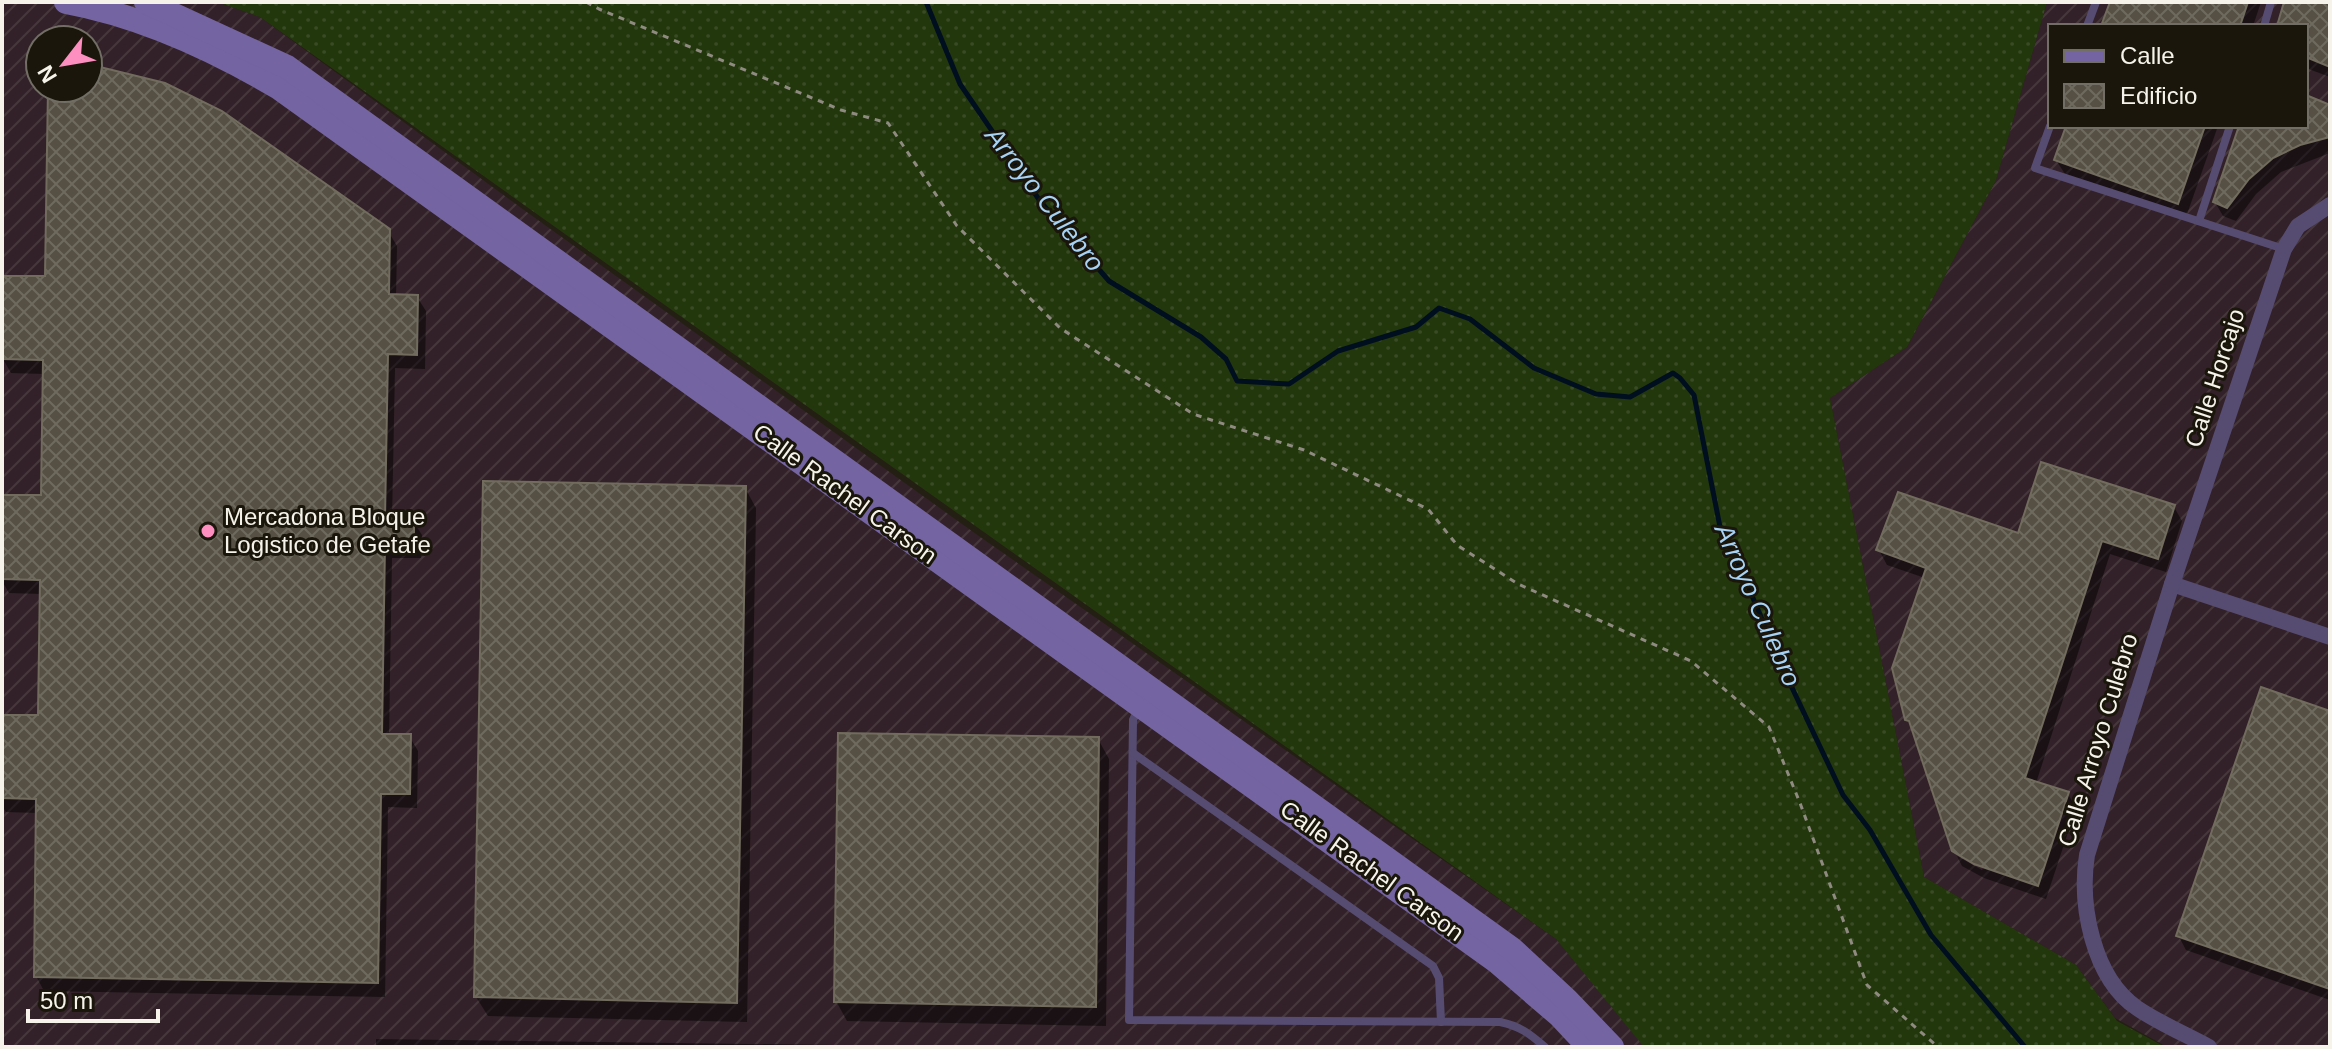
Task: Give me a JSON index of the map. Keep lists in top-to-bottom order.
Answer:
{
  "streets": {
    "street": ["Calle Horcajo", "Calle Rachel Carson", "Calle Arroyo Culebro"]
  },
  "crossings": [
    ["Calle Horcajo", "Calle Arroyo Culebro"]
  ],
  "water": ["Arroyo Culebro"],
  "places": ["Mercadona Bloque Logistico de Getafe"],
  "legend": ["Calle", "Edificio"],
  "scale_bar": "50 m",
  "north": "bottom left"
}
